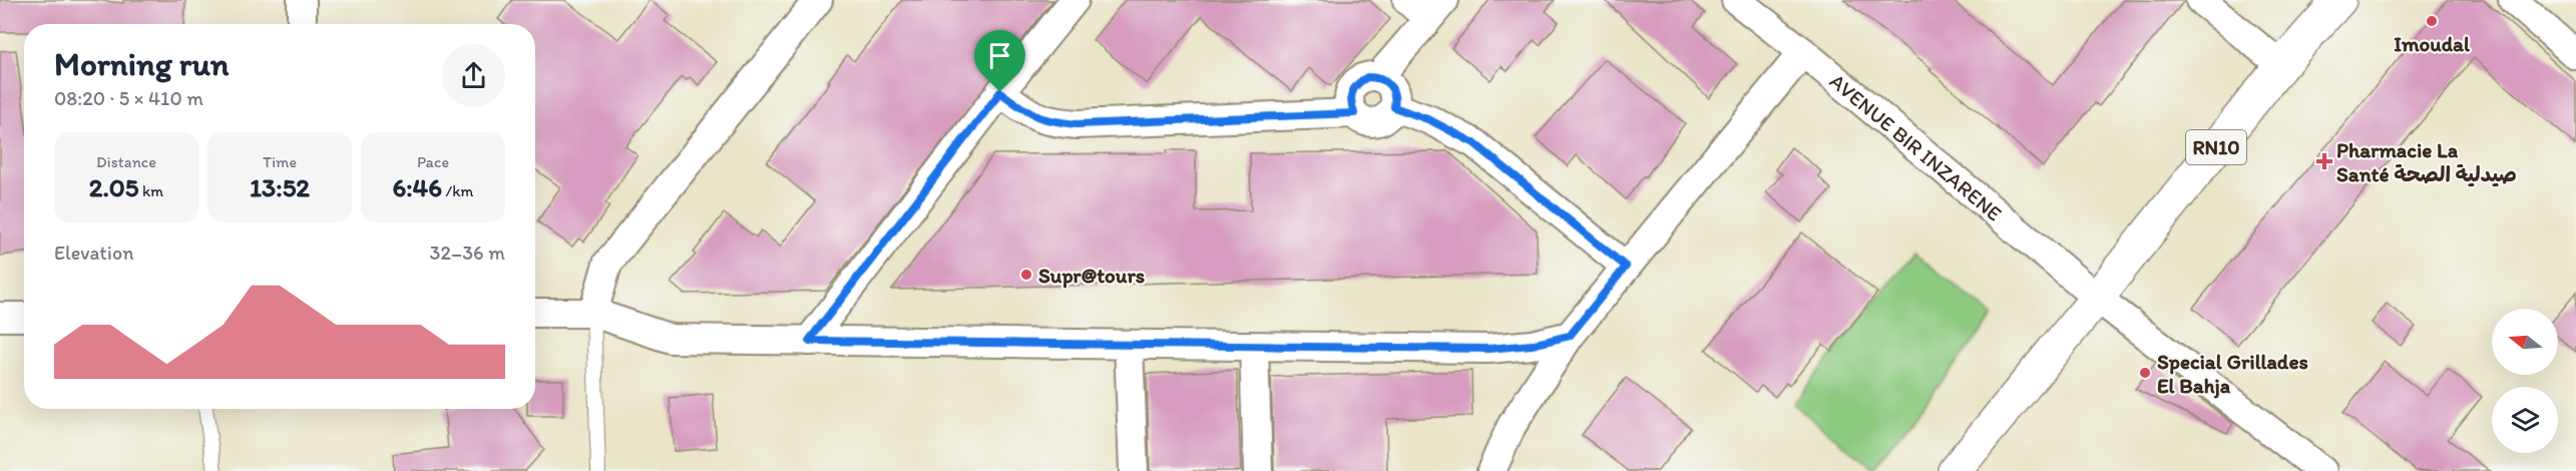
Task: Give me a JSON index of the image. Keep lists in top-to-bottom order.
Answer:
{
  "streets": {
    "main road": ["RN10"],
    "street": ["AVENUE BIR INZARENE"]
  },
  "crossings": [
    ["RN10", "AVENUE BIR INZARENE"]
  ],
  "places": {
    "other": ["Imoudal", "Supr@tours", "Special Grillades El Bahja"],
    "health": ["Pharmacie La Santé صيدلية الصحة"]
  },
  "north": "left",
  "page": {
    "heading": ["Morning run", "08:20 · 5 × 410 m"],
    "stats": [
      ["Distance", "2.05 km"],
      ["Time", "13:52"],
      ["Pace", "6:46 /km"]
    ],
    "chart": ["Elevation", "32–36 m"]
  }
}
